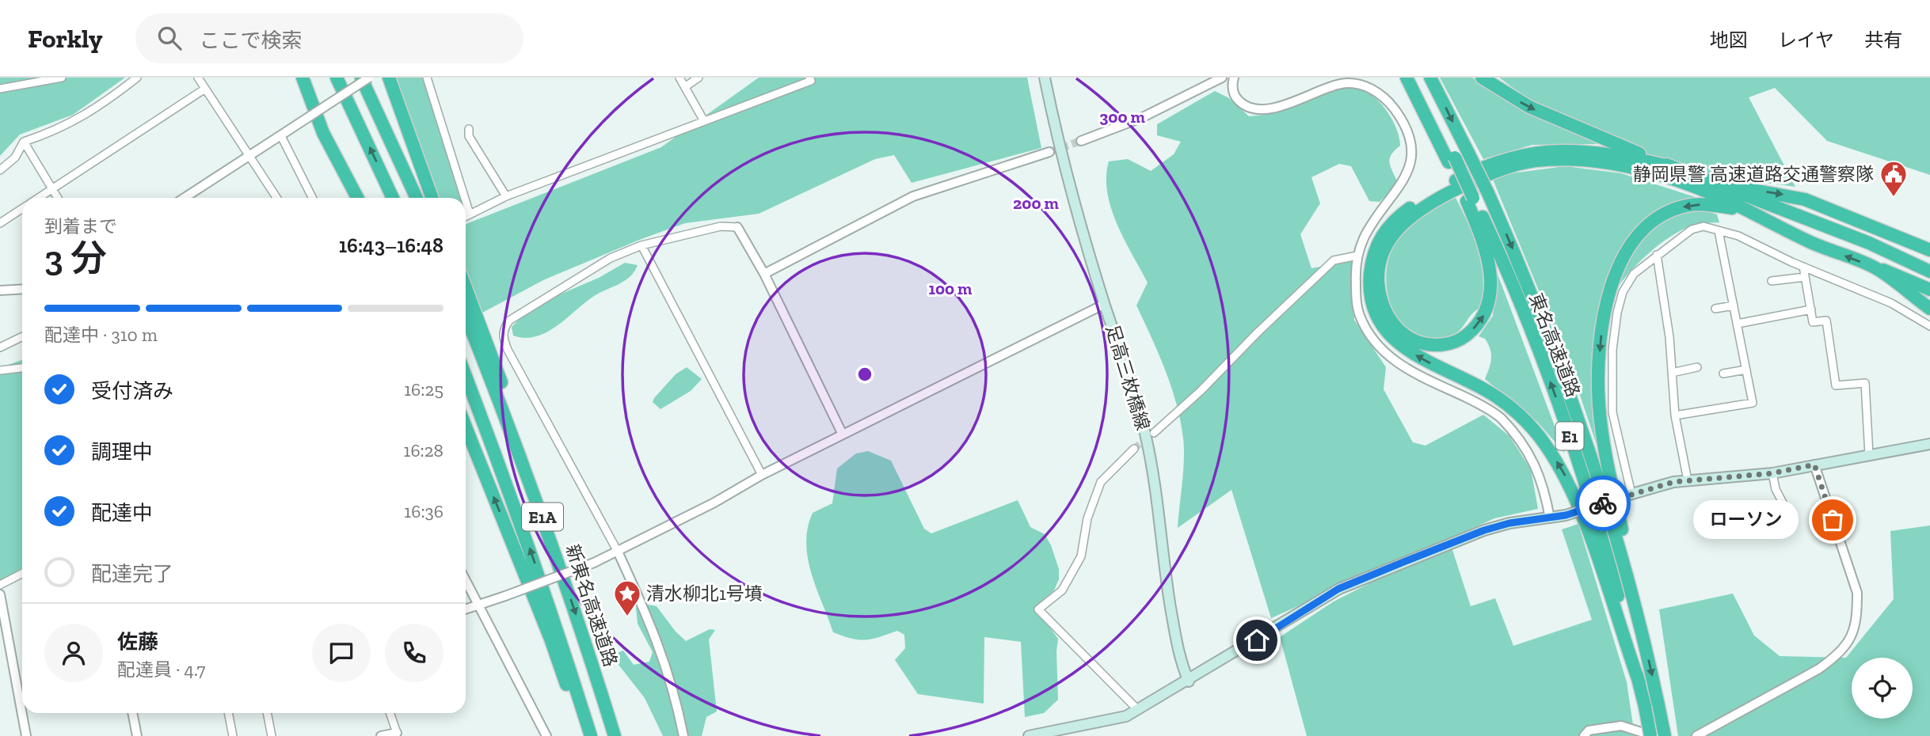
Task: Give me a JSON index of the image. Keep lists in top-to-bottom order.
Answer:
{
  "streets": {
    "highway": [
      "東名高速道路",
      "E1",
      "E1A",
      "新東名高速道路"
    ],
    "main road": ["足高三枚橋線"]
  },
  "places": {
    "public building": ["静岡県警 高速道路交通警察隊"],
    "other": ["ローソン"],
    "place": ["清水柳北1号墳"]
  },
  "page": {
    "header": "Forkly",
    "search": "ここで検索",
    "nav": ["地図", "レイヤ", "共有"],
    "heading": ["3 分", "到着まで", "16:43–16:48"],
    "panel": ["佐藤", "配達員 · 4.7"],
    "bar": "配達中 · 310 m",
    "list": [
      ["受付済み", "16:25"],
      ["調理中", "16:28"],
      ["配達中", "16:36"],
      "配達完了"
    ],
    "bubble": "ローソン"
  },
  "rings": ["300 m", "200 m", "100 m"]
}
